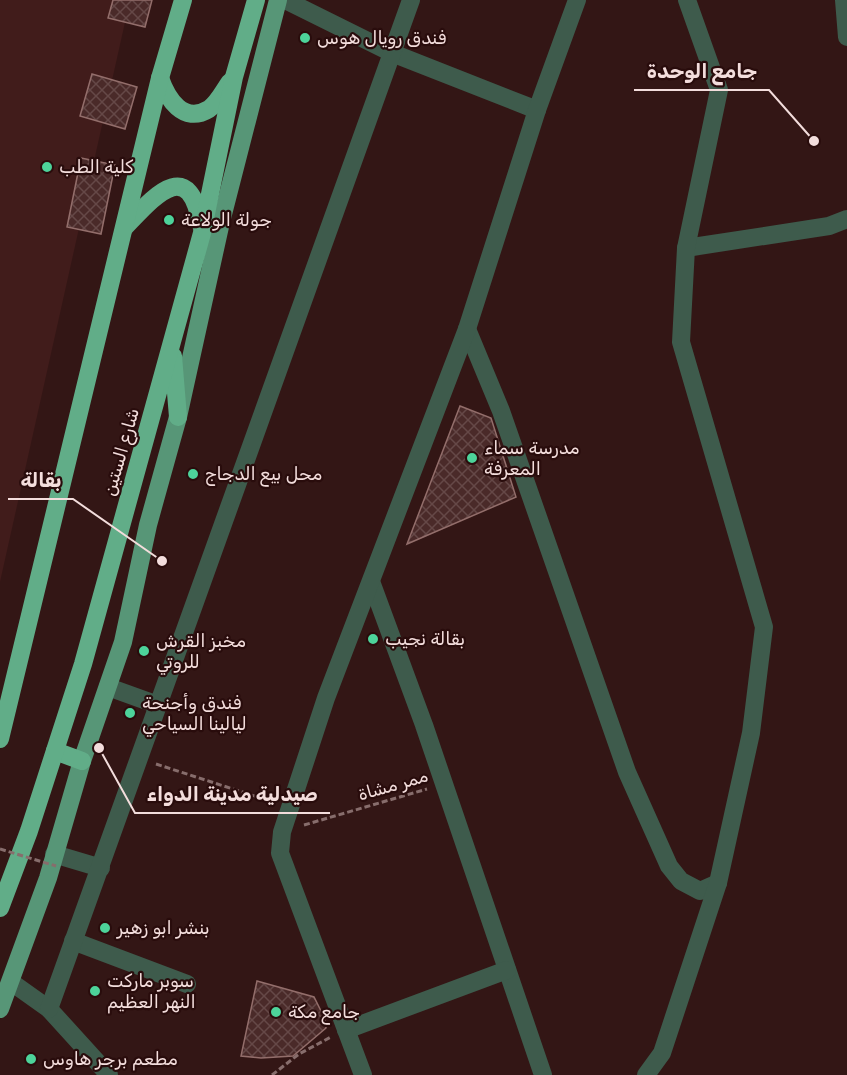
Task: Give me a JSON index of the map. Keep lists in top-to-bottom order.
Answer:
{
  "streets": {
    "highway": ["شارع الستين"],
    "path": ["ممر مشاة"]
  },
  "places": [
    "فندق رويال هوس",
    "جامع الوحدة",
    "كلية الطب",
    "جولة الولاعة",
    "مدرسة سماء المعرفة",
    "محل بيع الدجاج",
    "بقالة",
    "بقالة نجيب",
    "مخبز القرش للروتي",
    "فندق وأجنحة ليالينا السياحي",
    "صيدلية مدينة الدواء",
    "بنشر ابو زهير",
    "سوبر ماركت النهر العظيم",
    "جامع مكة",
    "مطعم برجر هاوس"
  ]
}
